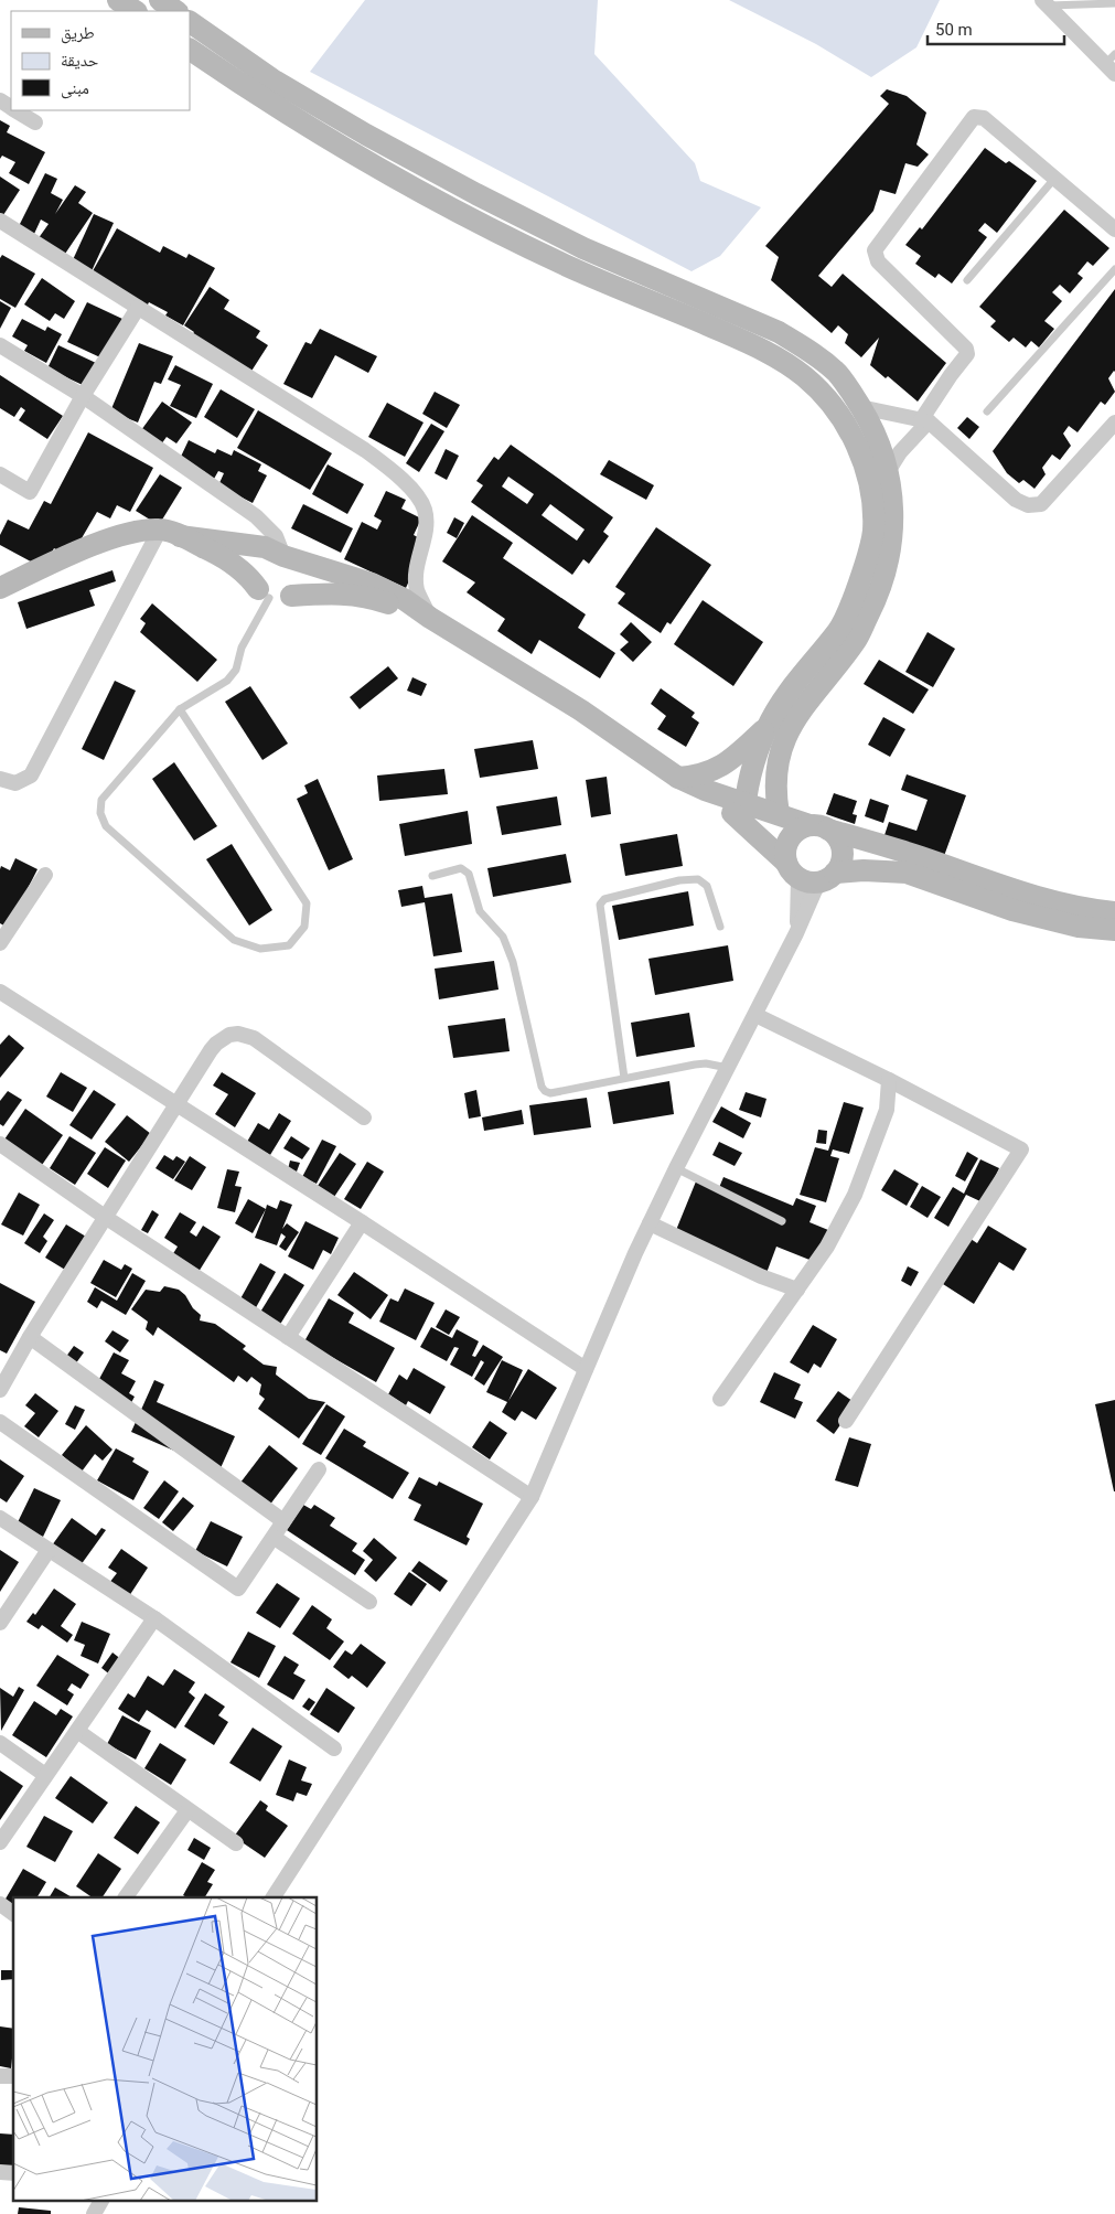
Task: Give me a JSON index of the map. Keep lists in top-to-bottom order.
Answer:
{
  "legend": ["طريق", "حديقة", "مبنى"],
  "scale_bar": "50 m"
}
